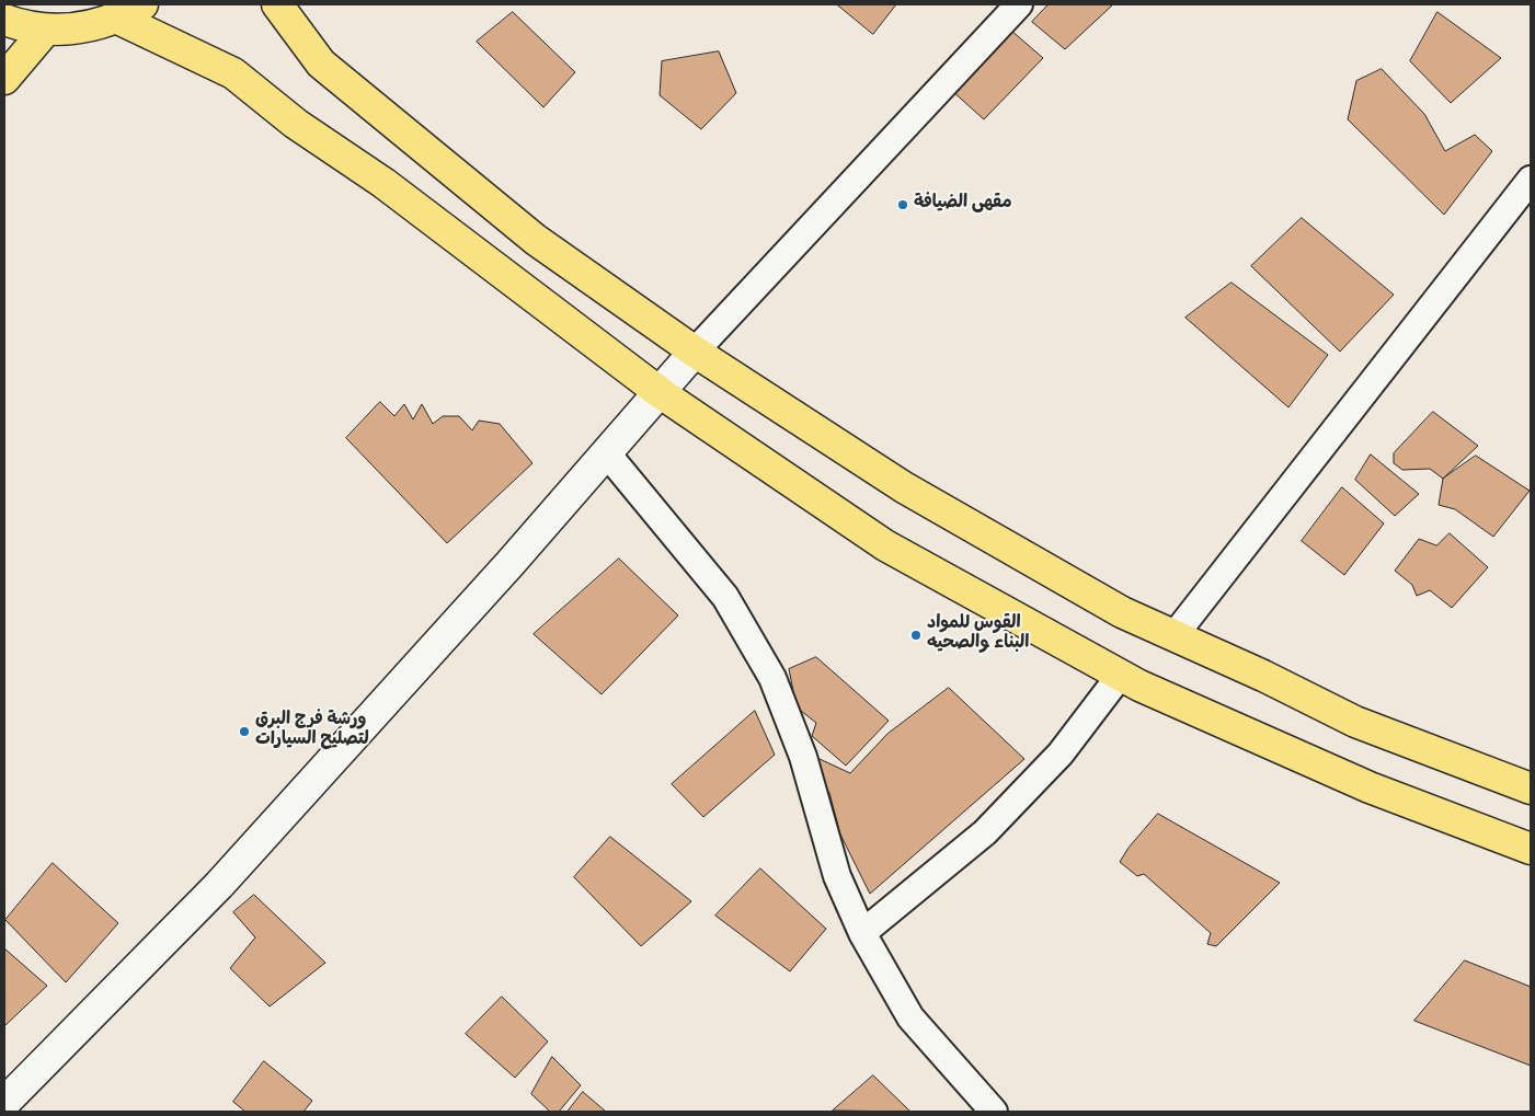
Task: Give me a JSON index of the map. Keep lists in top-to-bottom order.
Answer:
{
  "places": ["مقهى الضيافة", "القوس للمواد البناء والصحيه", "ورشة فرج البرق لتصليح السيارات"]
}
